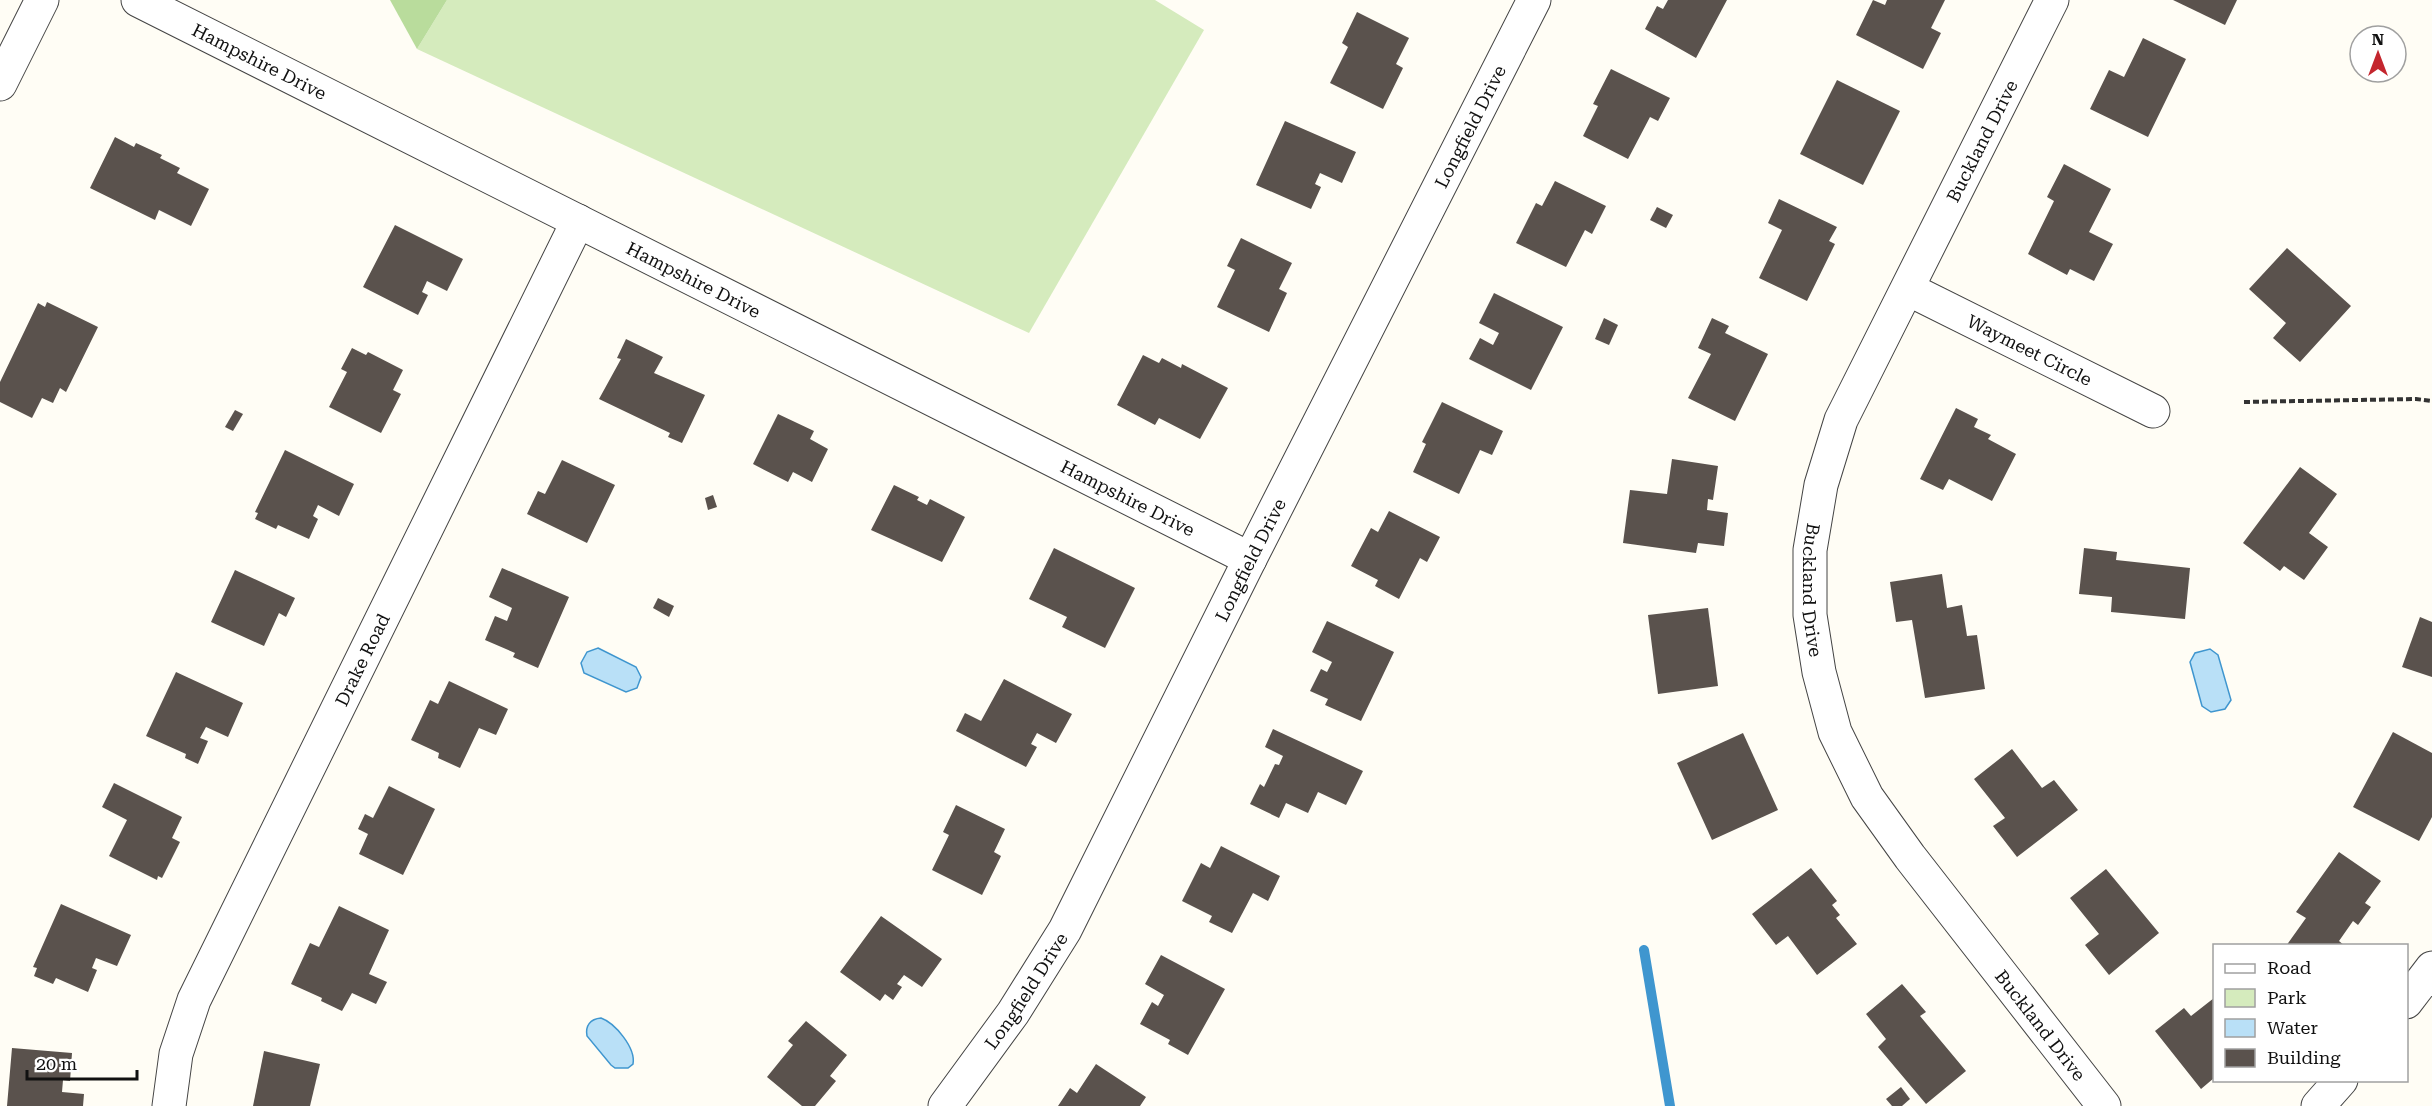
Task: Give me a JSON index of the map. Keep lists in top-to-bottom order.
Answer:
{
  "streets": {
    "street": [
      "Hampshire Drive",
      "Longfield Drive",
      "Buckland Drive",
      "Waymeet Circle",
      "Drake Road"
    ]
  },
  "crossings": [
    ["Hampshire Drive", "Longfield Drive"],
    ["Hampshire Drive", "Drake Road"],
    ["Buckland Drive", "Waymeet Circle"]
  ],
  "legend": [
    "Road",
    "Park",
    "Water",
    "Building"
  ],
  "scale_bar": "20 m",
  "north": "top"
}
